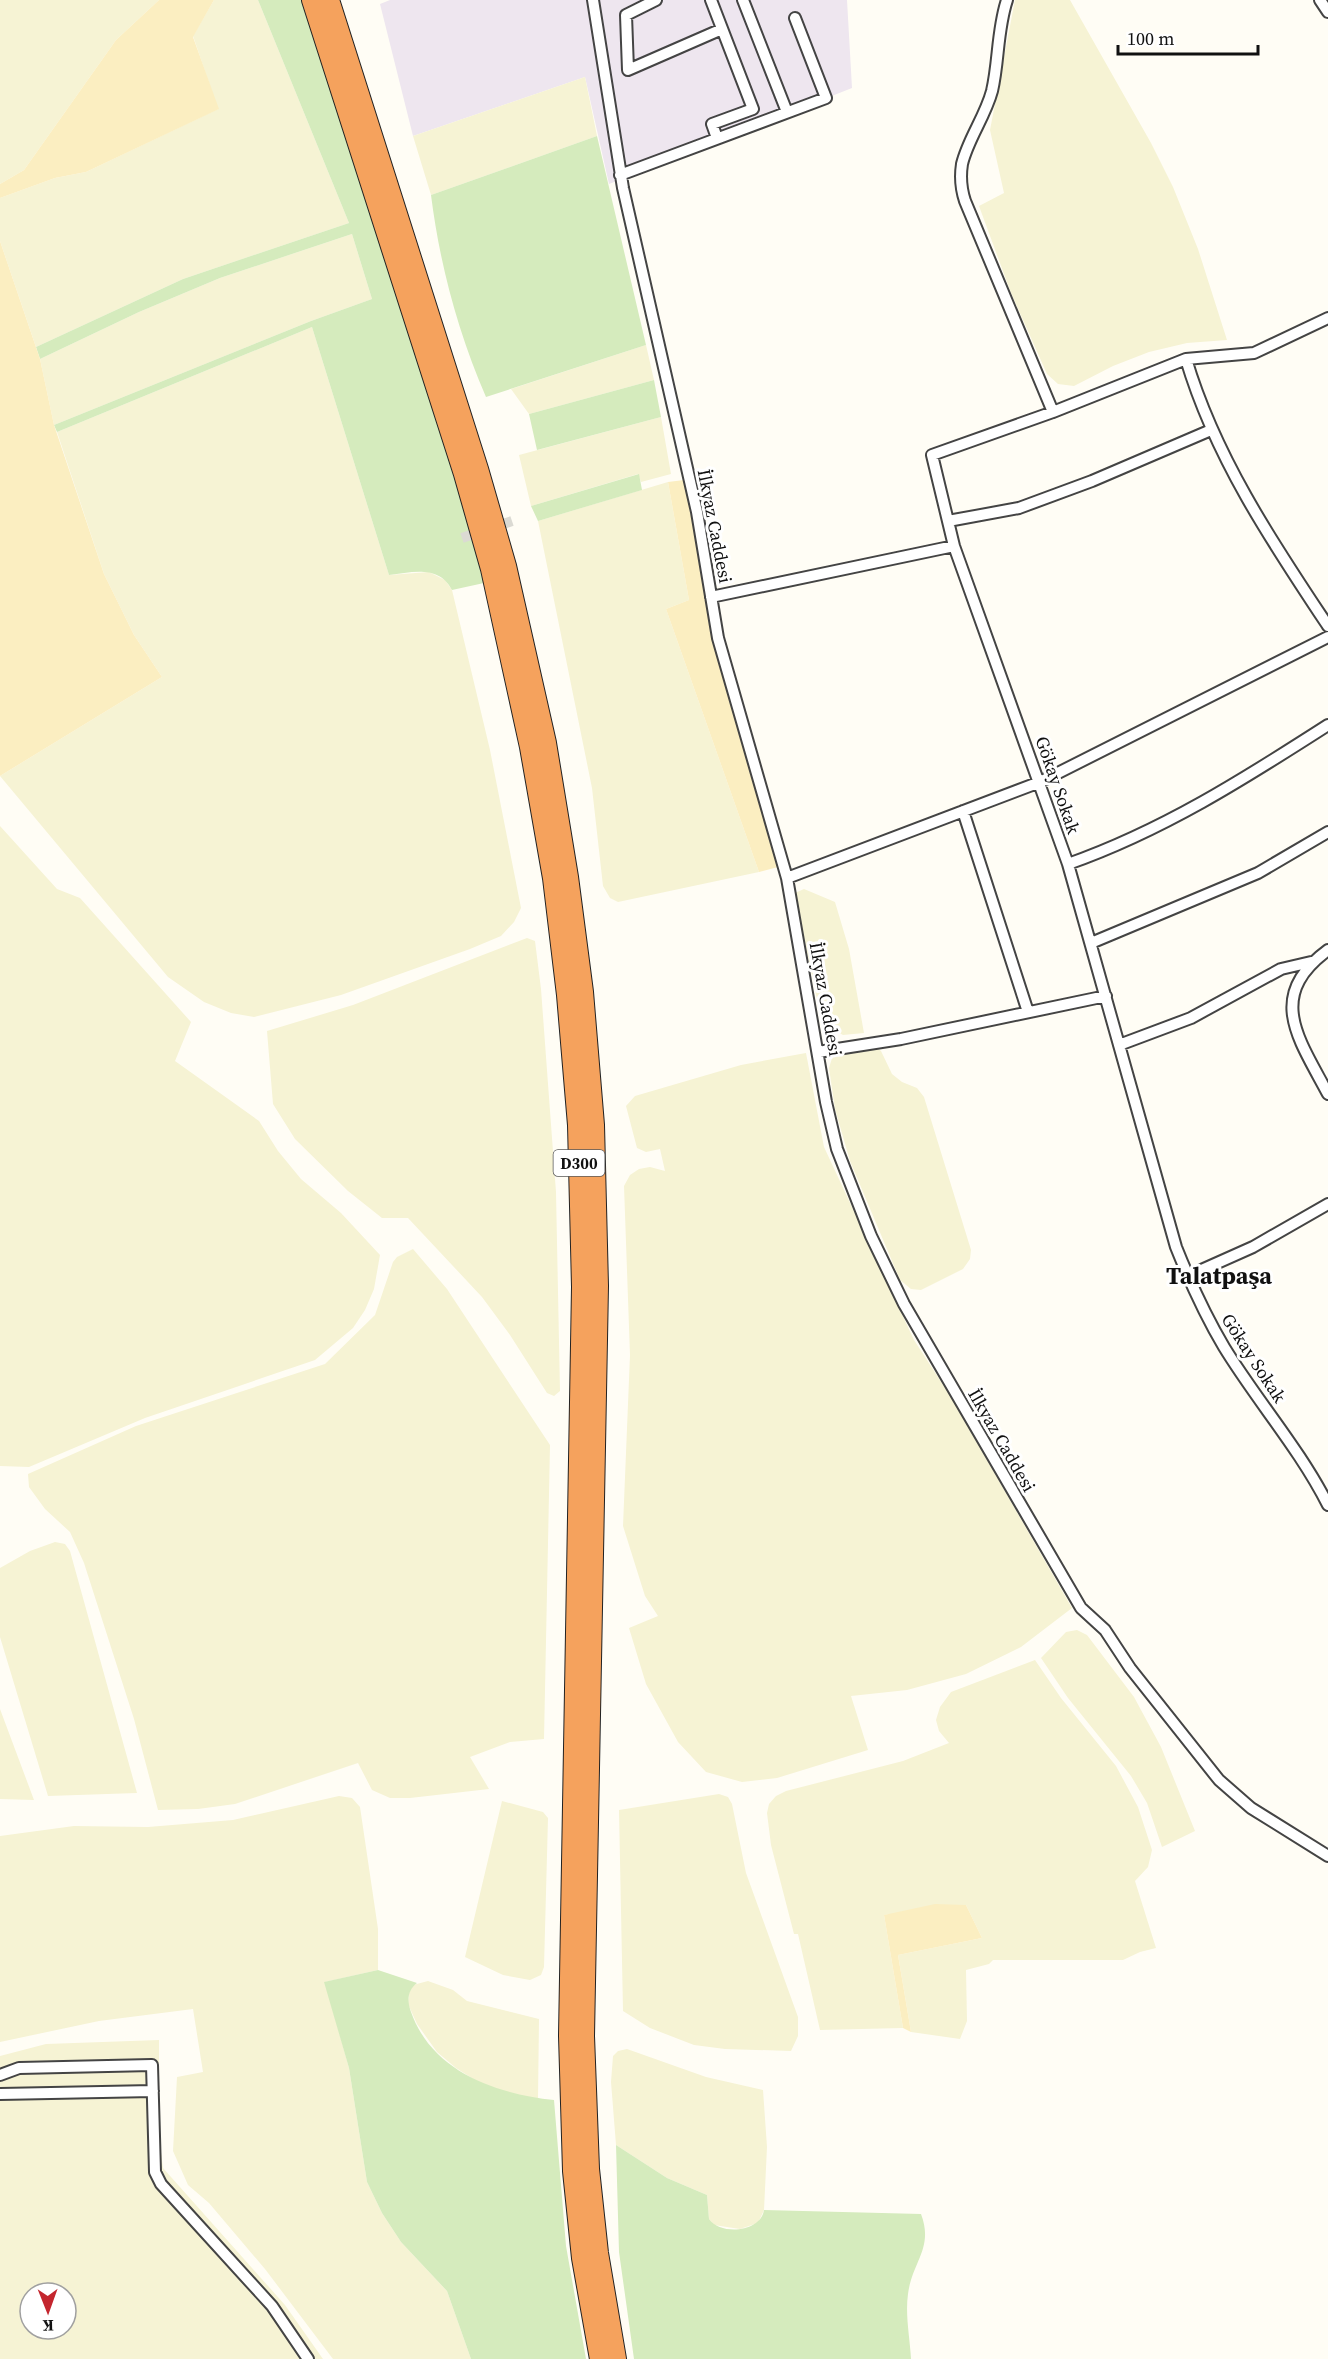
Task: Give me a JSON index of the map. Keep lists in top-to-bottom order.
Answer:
{
  "streets": {
    "highway": ["D300"],
    "street": ["İlkyaz Caddesi", "Gökay Sokak"]
  },
  "districts": ["Talatpaşa"],
  "scale_bar": "100 m",
  "north": "bottom"
}
